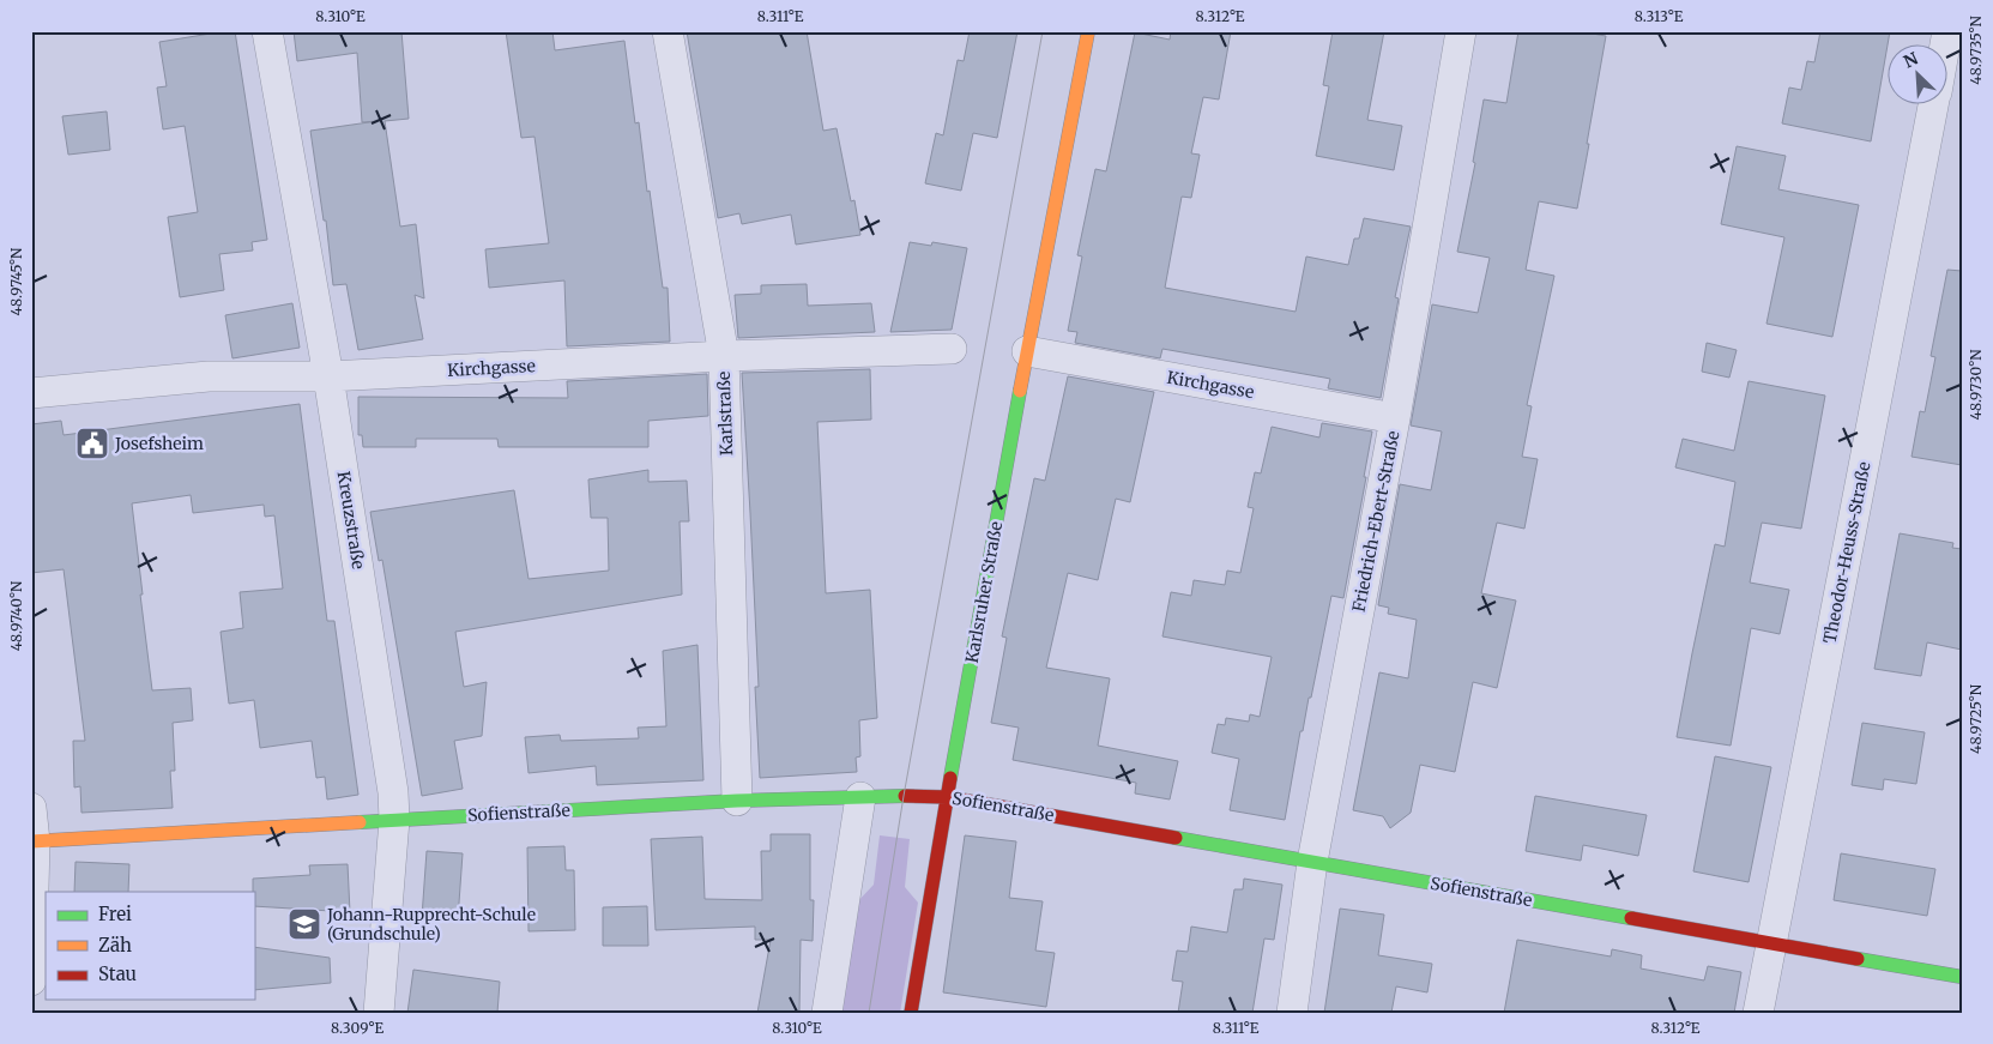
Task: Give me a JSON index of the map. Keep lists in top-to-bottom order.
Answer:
{
  "streets": {
    "street": [
      "Kirchgasse",
      "Karlstraße",
      "Kreuzstraße",
      "Friedrich-Ebert-Straße",
      "Theodor-Heuss-Straße",
      "Karlsruher Straße",
      "Sofienstraße"
    ]
  },
  "crossings": [
    ["Kirchgasse", "Karlstraße"],
    ["Kirchgasse", "Kreuzstraße"],
    ["Kirchgasse", "Friedrich-Ebert-Straße"],
    ["Kirchgasse", "Karlsruher Straße"],
    ["Karlstraße", "Sofienstraße"],
    ["Kreuzstraße", "Sofienstraße"],
    ["Friedrich-Ebert-Straße", "Sofienstraße"],
    ["Theodor-Heuss-Straße", "Sofienstraße"],
    ["Karlsruher Straße", "Sofienstraße"]
  ],
  "places": {
    "public building": ["Josefsheim"],
    "school or university": ["Johann-Rupprecht-Schule (Grundschule)"]
  },
  "legend": ["Frei", "Zäh", "Stau"],
  "north": "top left",
  "coordinates": [
    "8.310°E",
    "8.311°E",
    "8.312°E",
    "8.313°E",
    "48.9735°N",
    "48.9745°N",
    "48.9730°N",
    "48.9740°N",
    "48.9725°N",
    "8.309°E"
  ]
}
